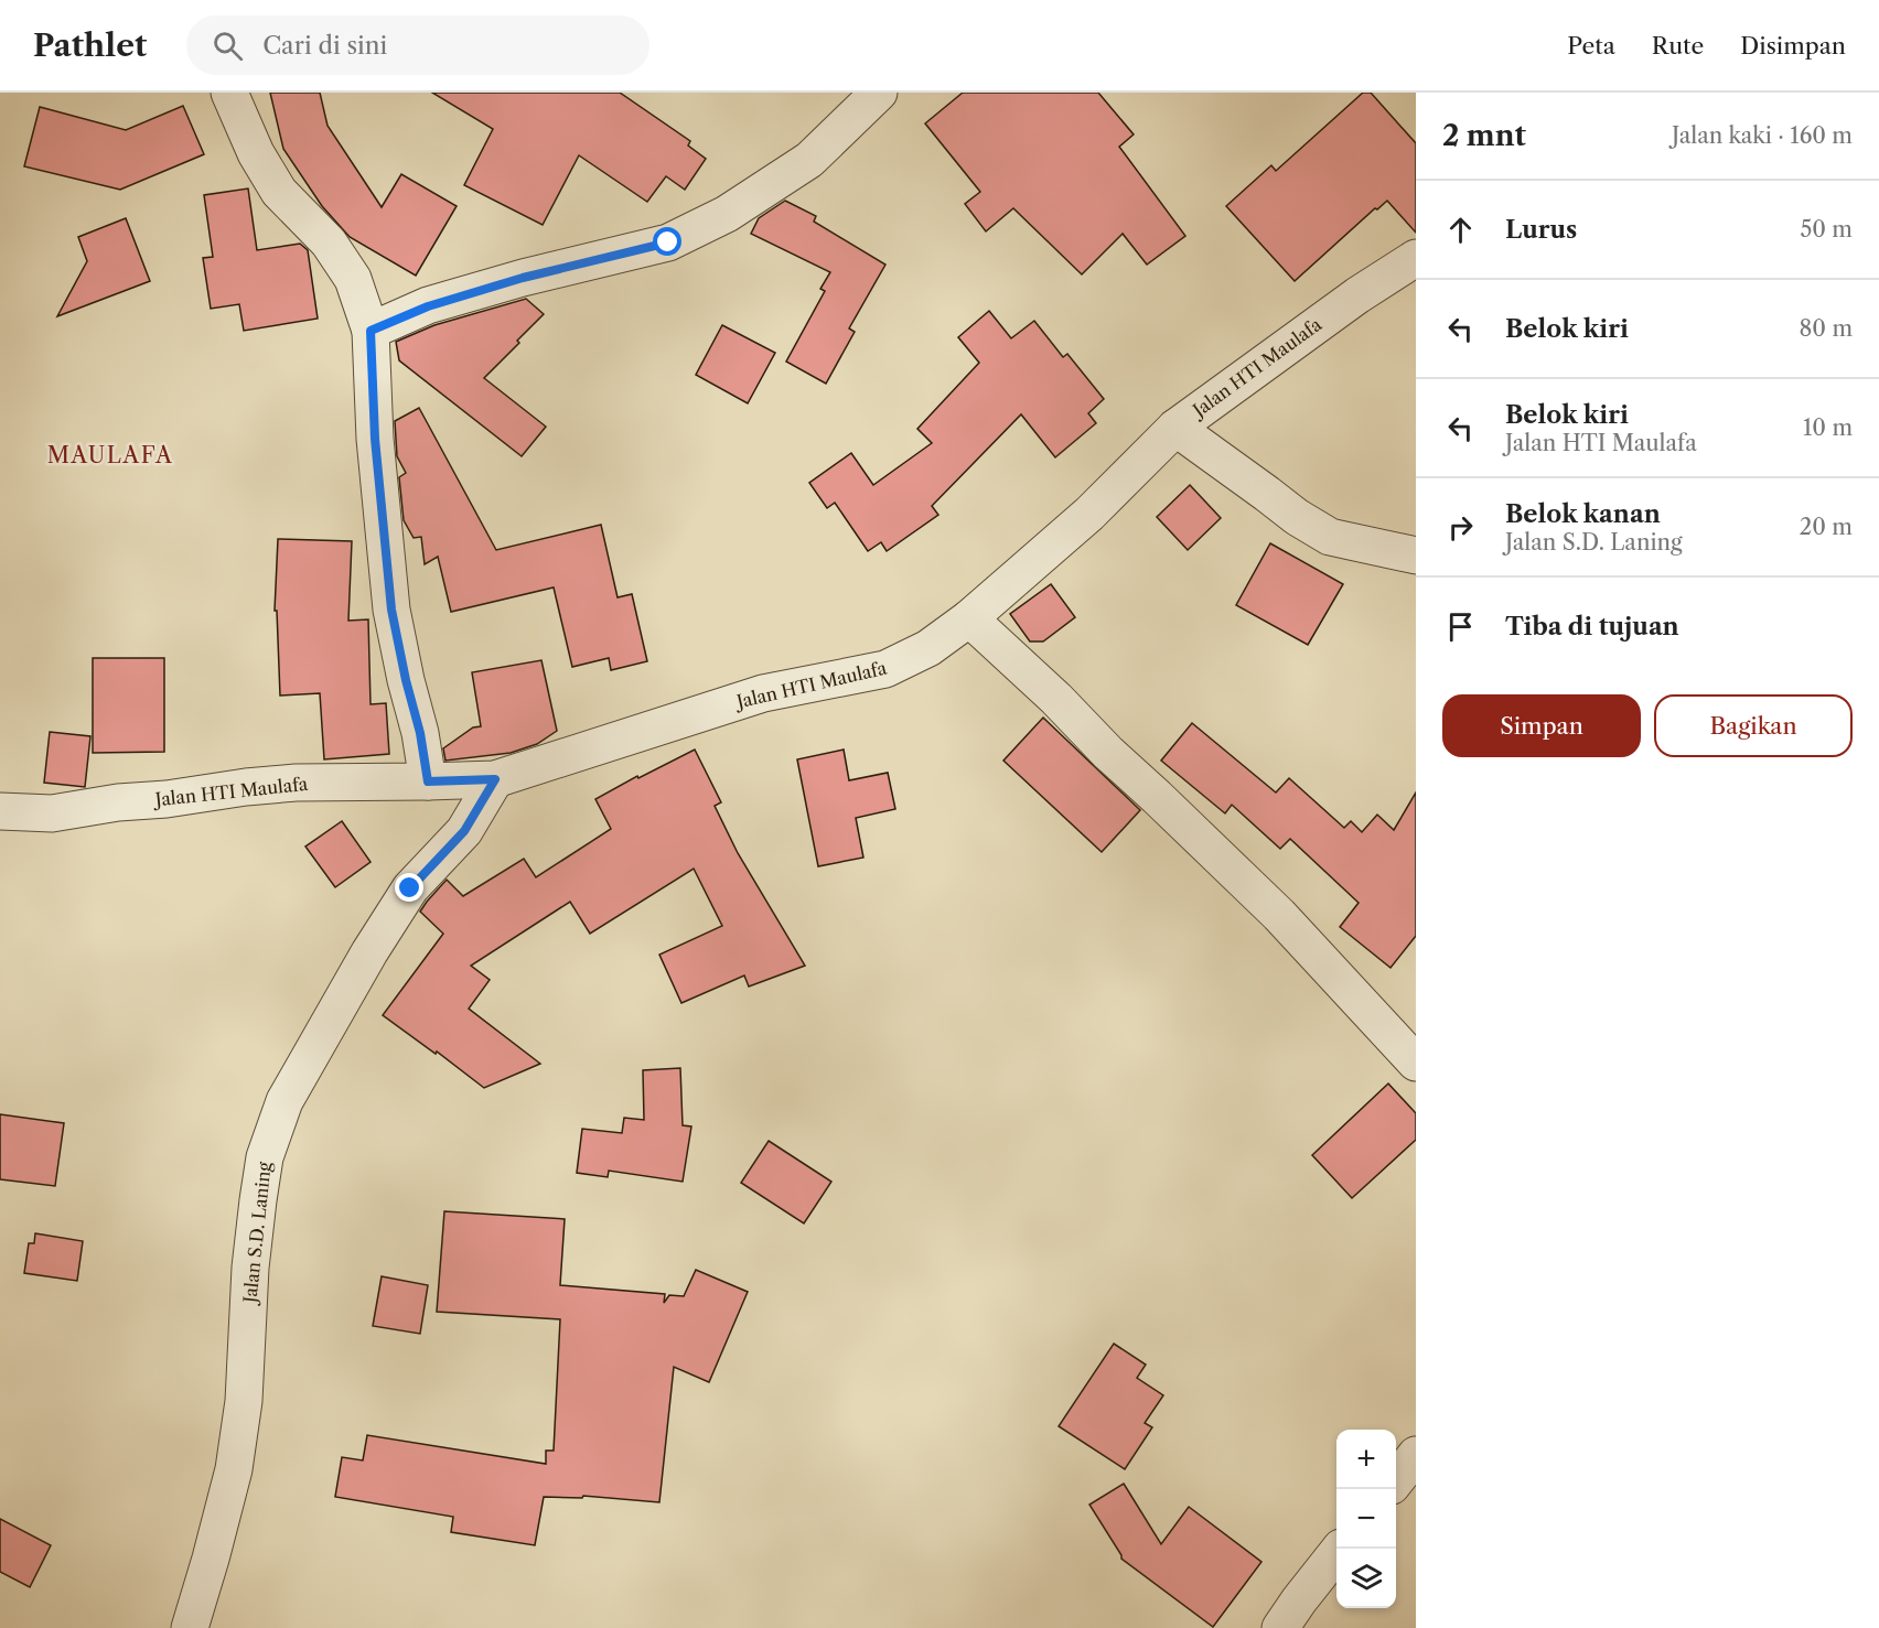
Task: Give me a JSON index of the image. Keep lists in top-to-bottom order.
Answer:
{
  "streets": {
    "street": ["Jalan HTI Maulafa", "Jalan S.D. Laning"]
  },
  "crossings": [
    ["Jalan HTI Maulafa", "Jalan S.D. Laning"]
  ],
  "districts": ["MAULAFA"],
  "page": {
    "header": "Pathlet",
    "search": "Cari di sini",
    "nav": ["Peta", "Rute", "Disimpan"],
    "heading": ["2 mnt", "Jalan kaki · 160 m"],
    "list": [
      ["Lurus", "50 m"],
      ["Belok kiri", "80 m"],
      ["Belok kiri", "Jalan HTI Maulafa", "10 m"],
      ["Belok kanan", "Jalan S.D. Laning", "20 m"],
      "Tiba di tujuan"
    ],
    "buttons": ["Simpan", "Bagikan"],
    "map_buttons": ["+", "−"]
  }
}
